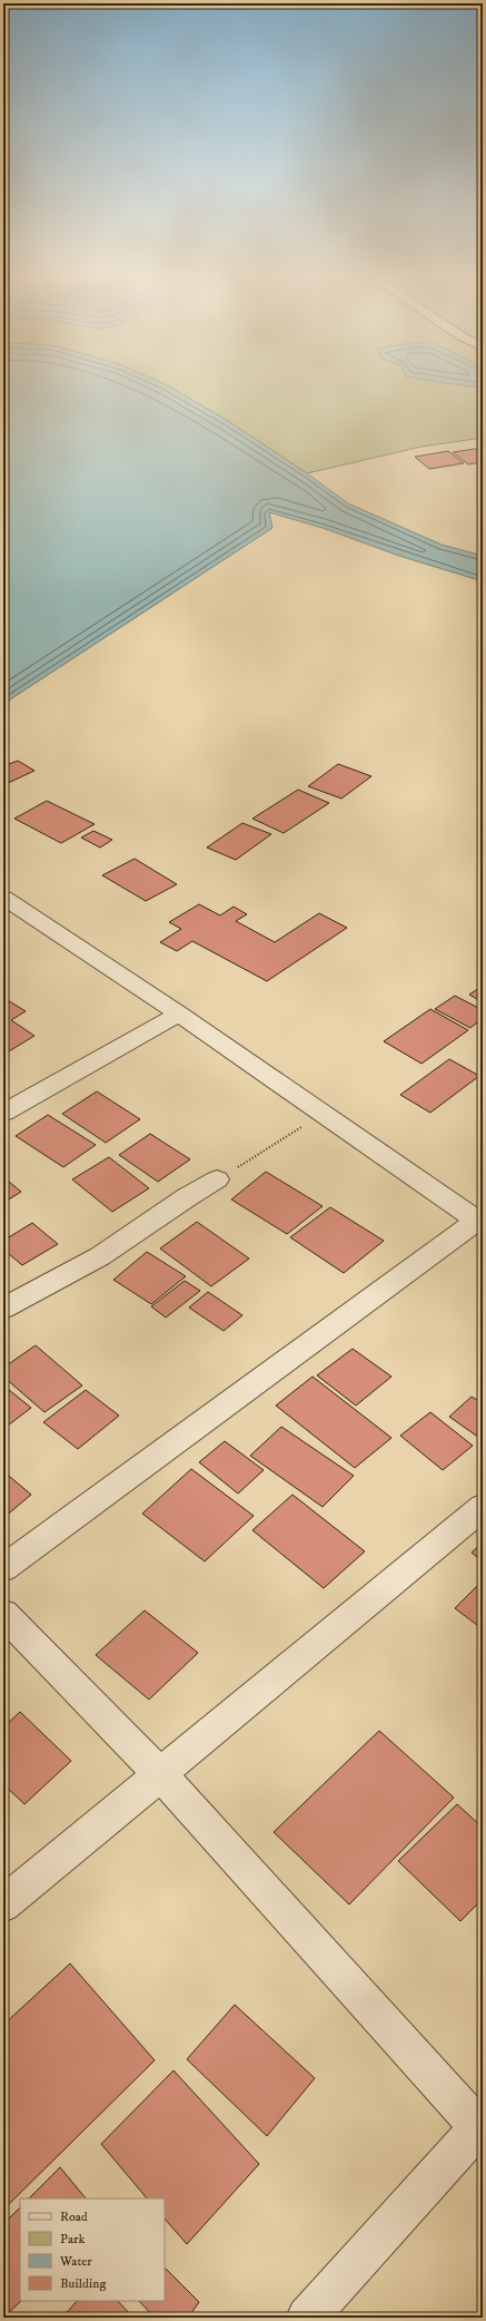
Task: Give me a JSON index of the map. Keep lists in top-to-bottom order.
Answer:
{
  "legend": [
    "Road",
    "Park",
    "Water",
    "Building"
  ]
}
